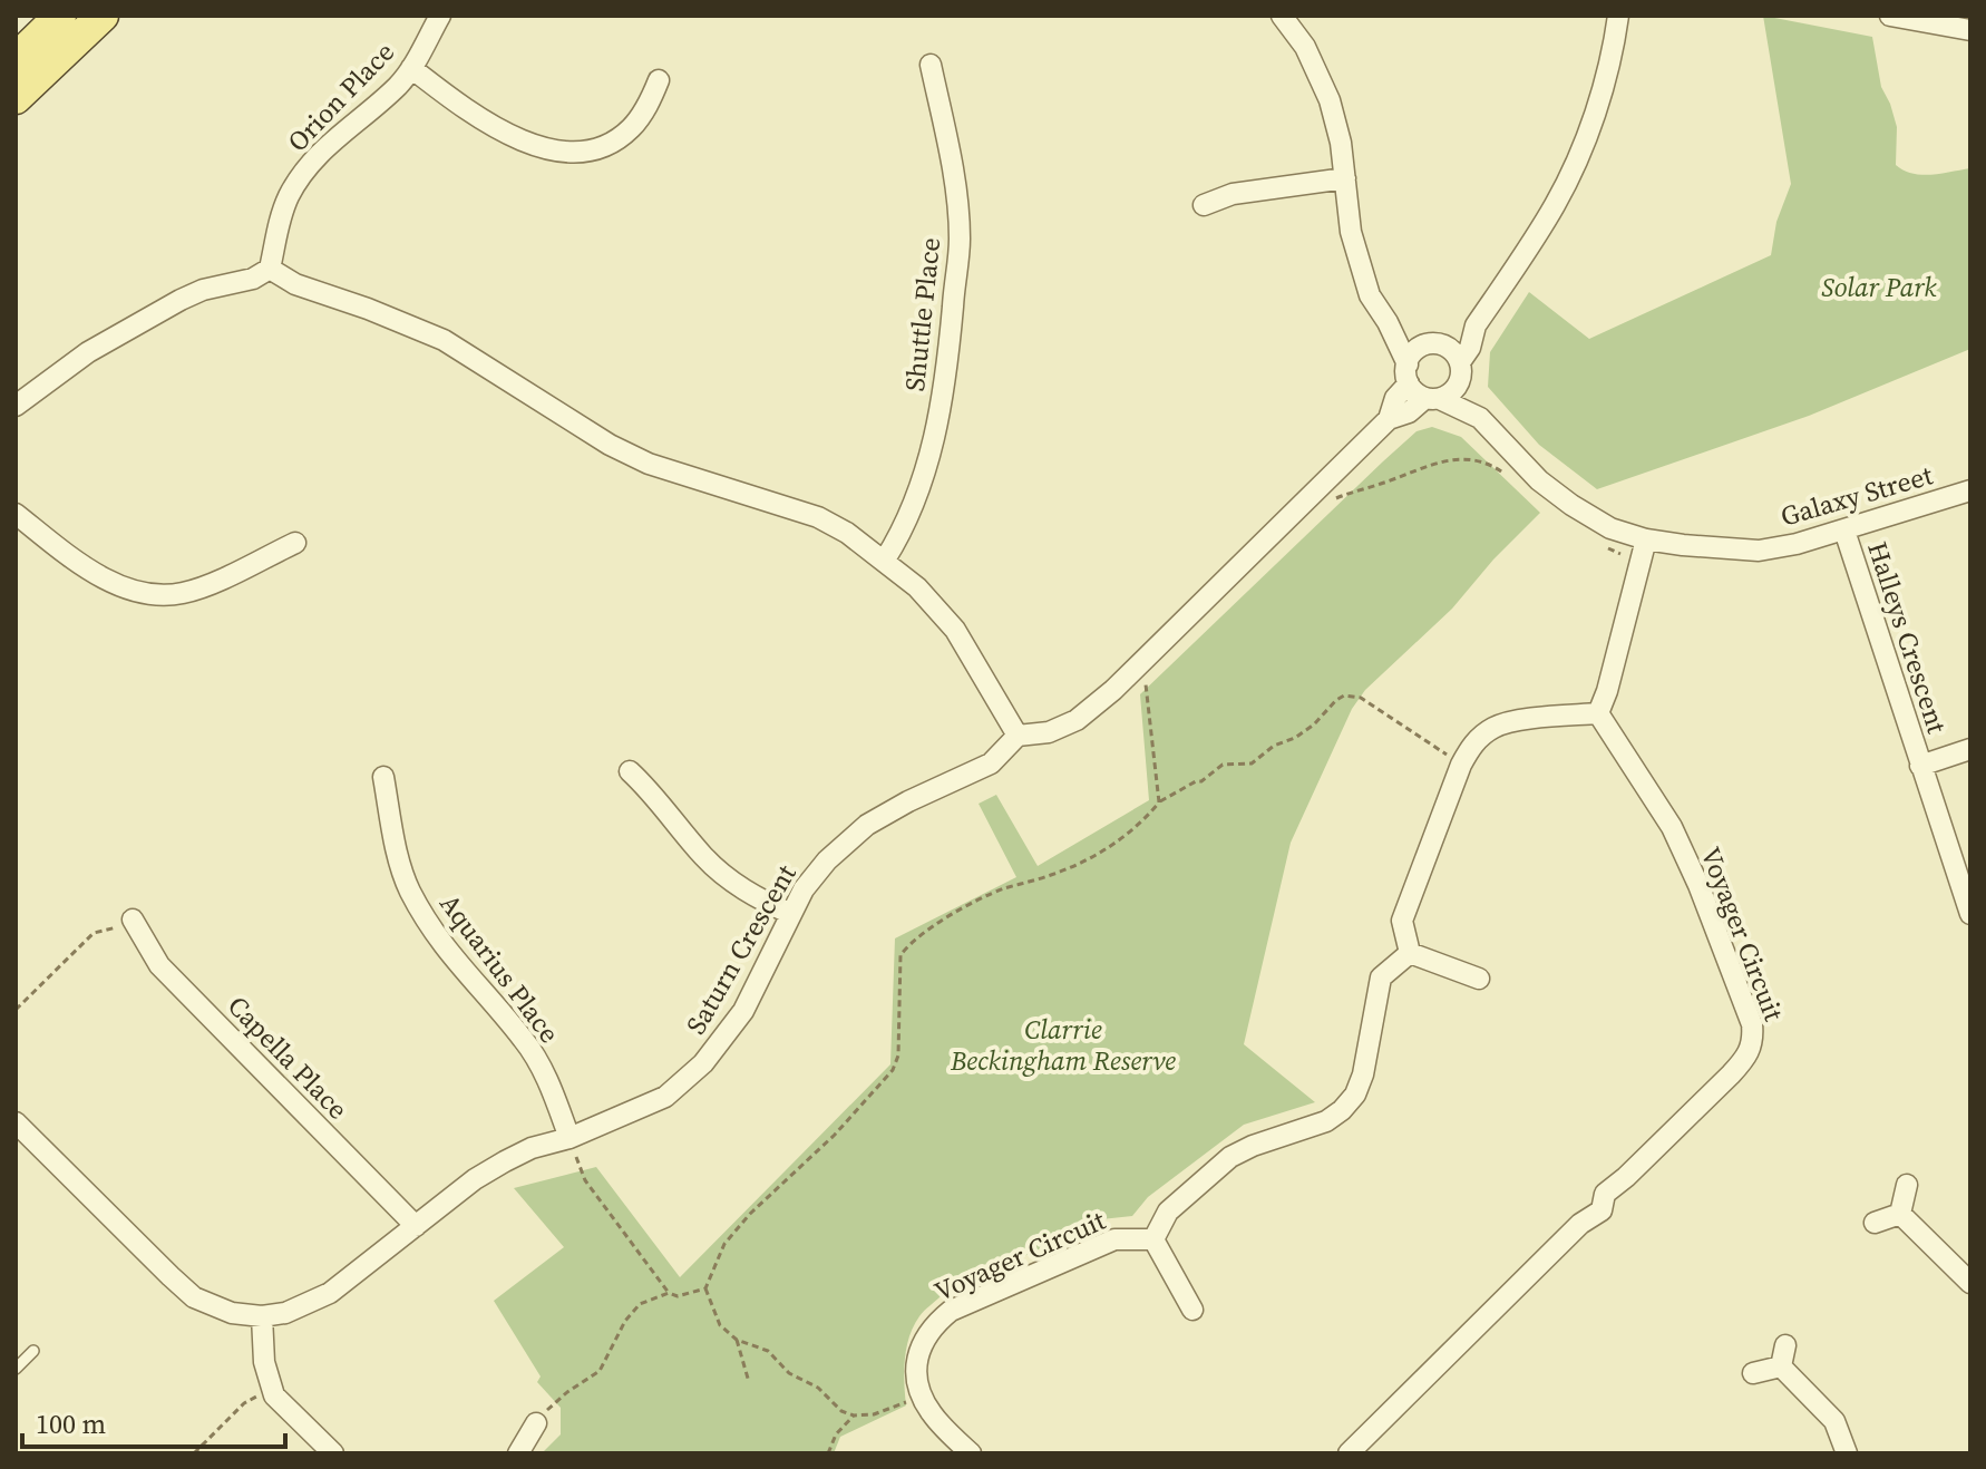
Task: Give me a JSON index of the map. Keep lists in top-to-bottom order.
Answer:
{
  "streets": {
    "street": [
      "Orion Place",
      "Shuttle Place",
      "Galaxy Street",
      "Halleys Crescent",
      "Voyager Circuit",
      "Saturn Crescent",
      "Aquarius Place",
      "Capella Place"
    ]
  },
  "crossings": [
    ["Galaxy Street", "Halleys Crescent"],
    ["Saturn Crescent", "Aquarius Place"],
    ["Saturn Crescent", "Capella Place"]
  ],
  "parks": ["Solar Park", "Clarrie Beckingham Reserve"],
  "scale_bar": "100 m"
}
